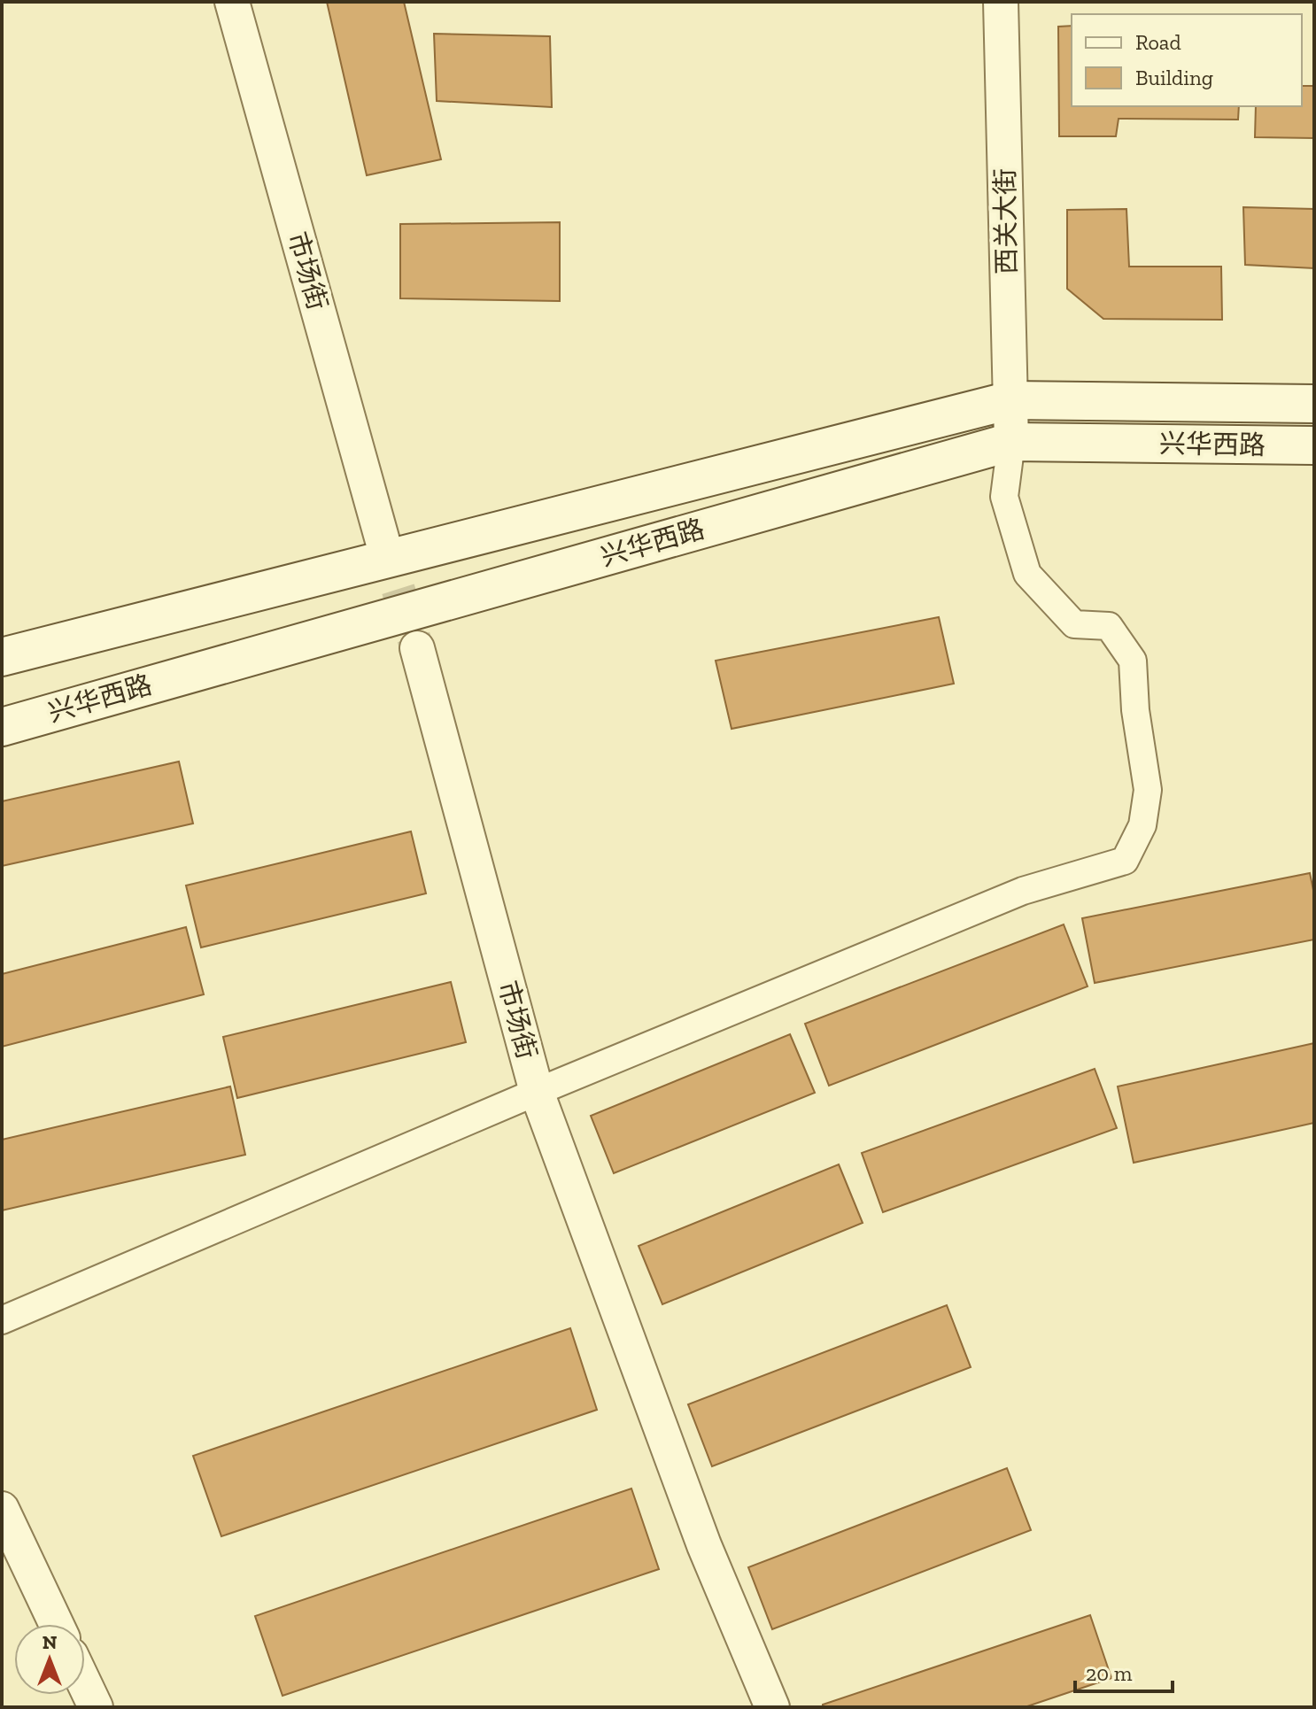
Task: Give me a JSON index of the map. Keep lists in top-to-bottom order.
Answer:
{
  "streets": {
    "main road": ["兴华西路"],
    "street": ["西关大街", "市场街"]
  },
  "crossings": [
    ["西关大街", "兴华西路"]
  ],
  "legend": ["Road", "Building"],
  "scale_bar": "20 m",
  "north": "top"
}
